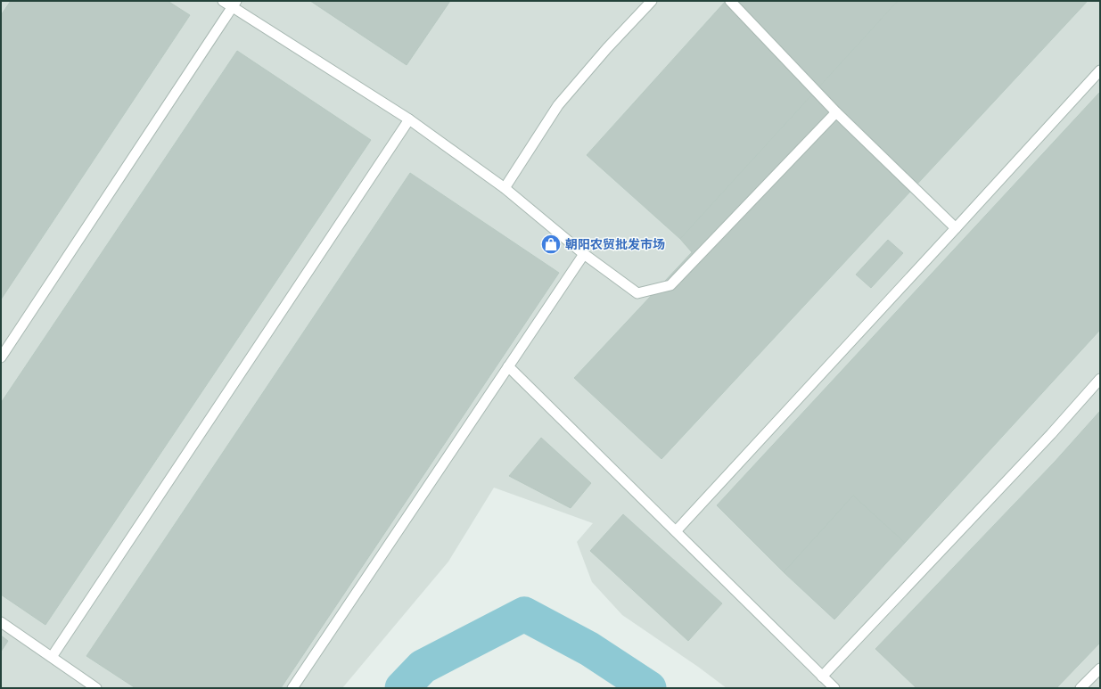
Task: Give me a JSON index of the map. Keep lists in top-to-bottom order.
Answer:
{
  "places": {
    "shop": ["朝阳农贸批发市场"]
  }
}
